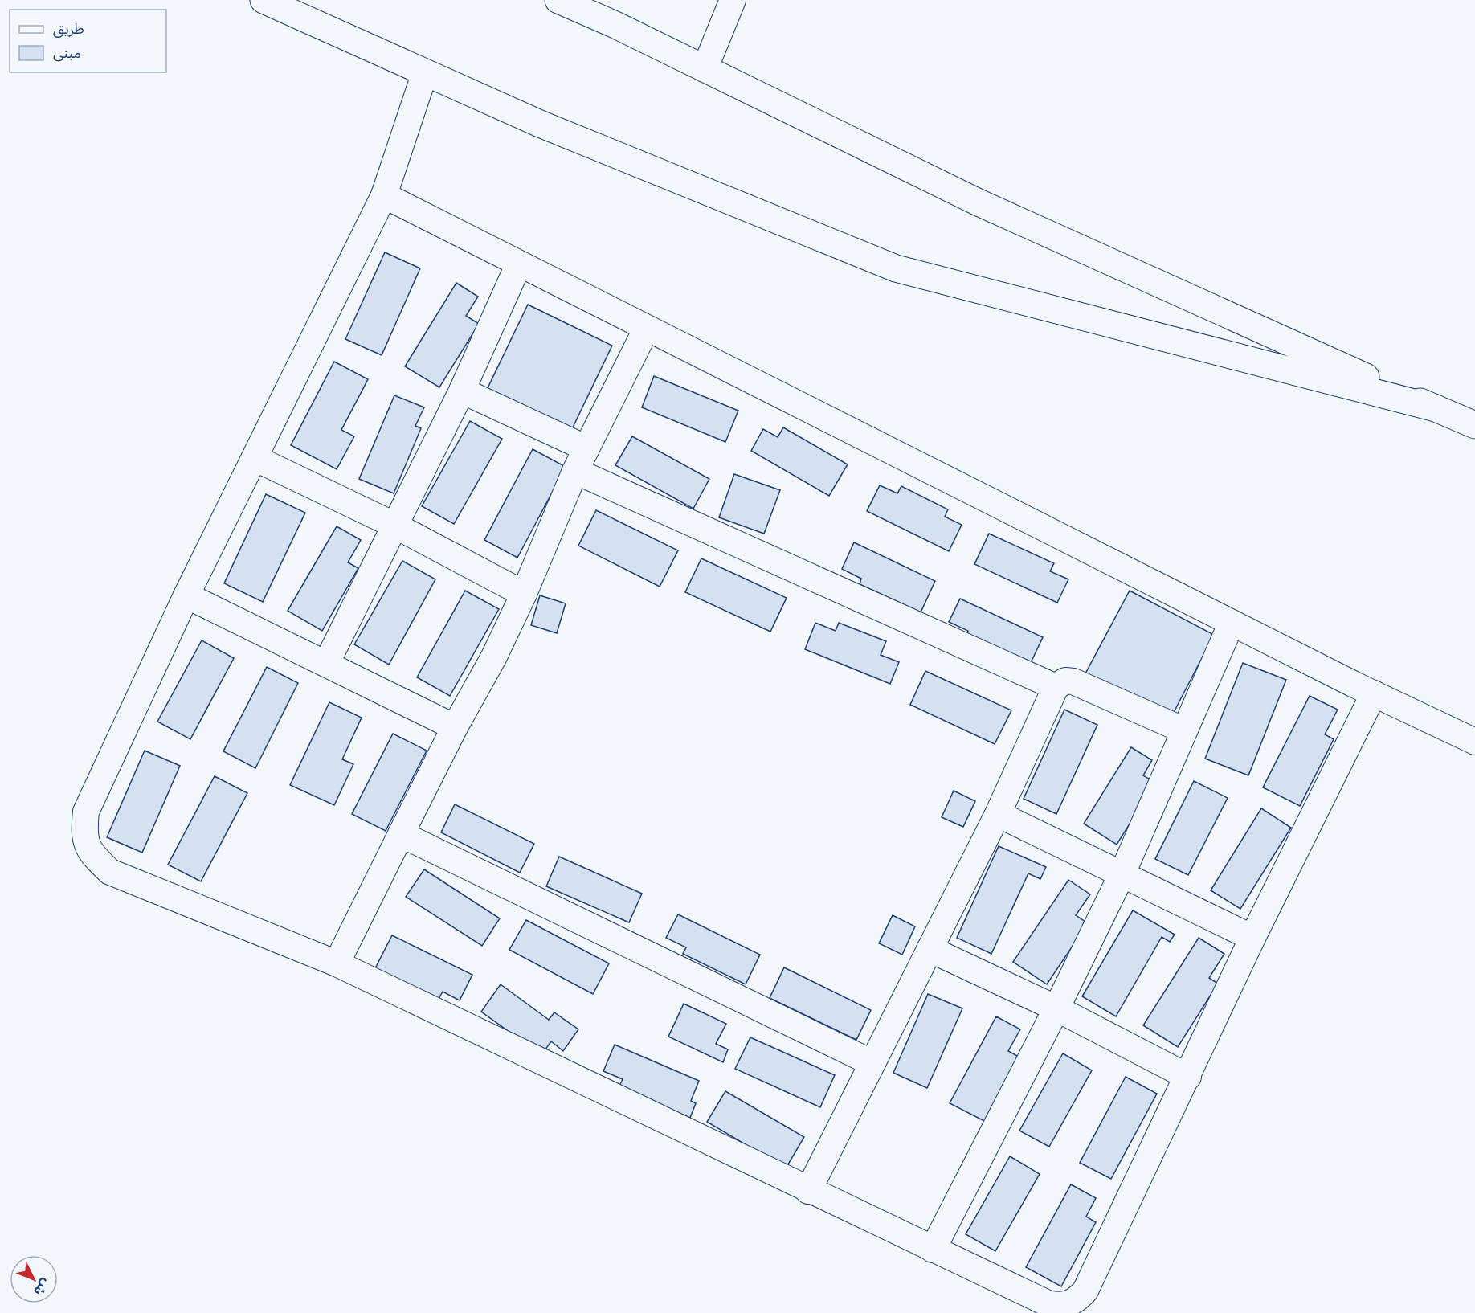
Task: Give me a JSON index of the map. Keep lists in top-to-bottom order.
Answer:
{
  "legend": ["طريق", "مبنى"],
  "north": "bottom right"
}
